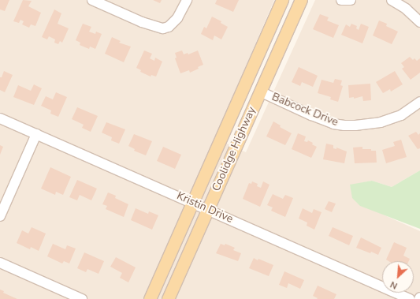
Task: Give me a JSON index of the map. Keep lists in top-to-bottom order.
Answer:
{
  "streets": {
    "main road": ["Coolidge Highway"],
    "street": ["Babcock Drive", "Kristin Drive"]
  },
  "crossings": [
    ["Babcock Drive", "Coolidge Highway"],
    ["Coolidge Highway", "Kristin Drive"]
  ],
  "north": "bottom left"
}
